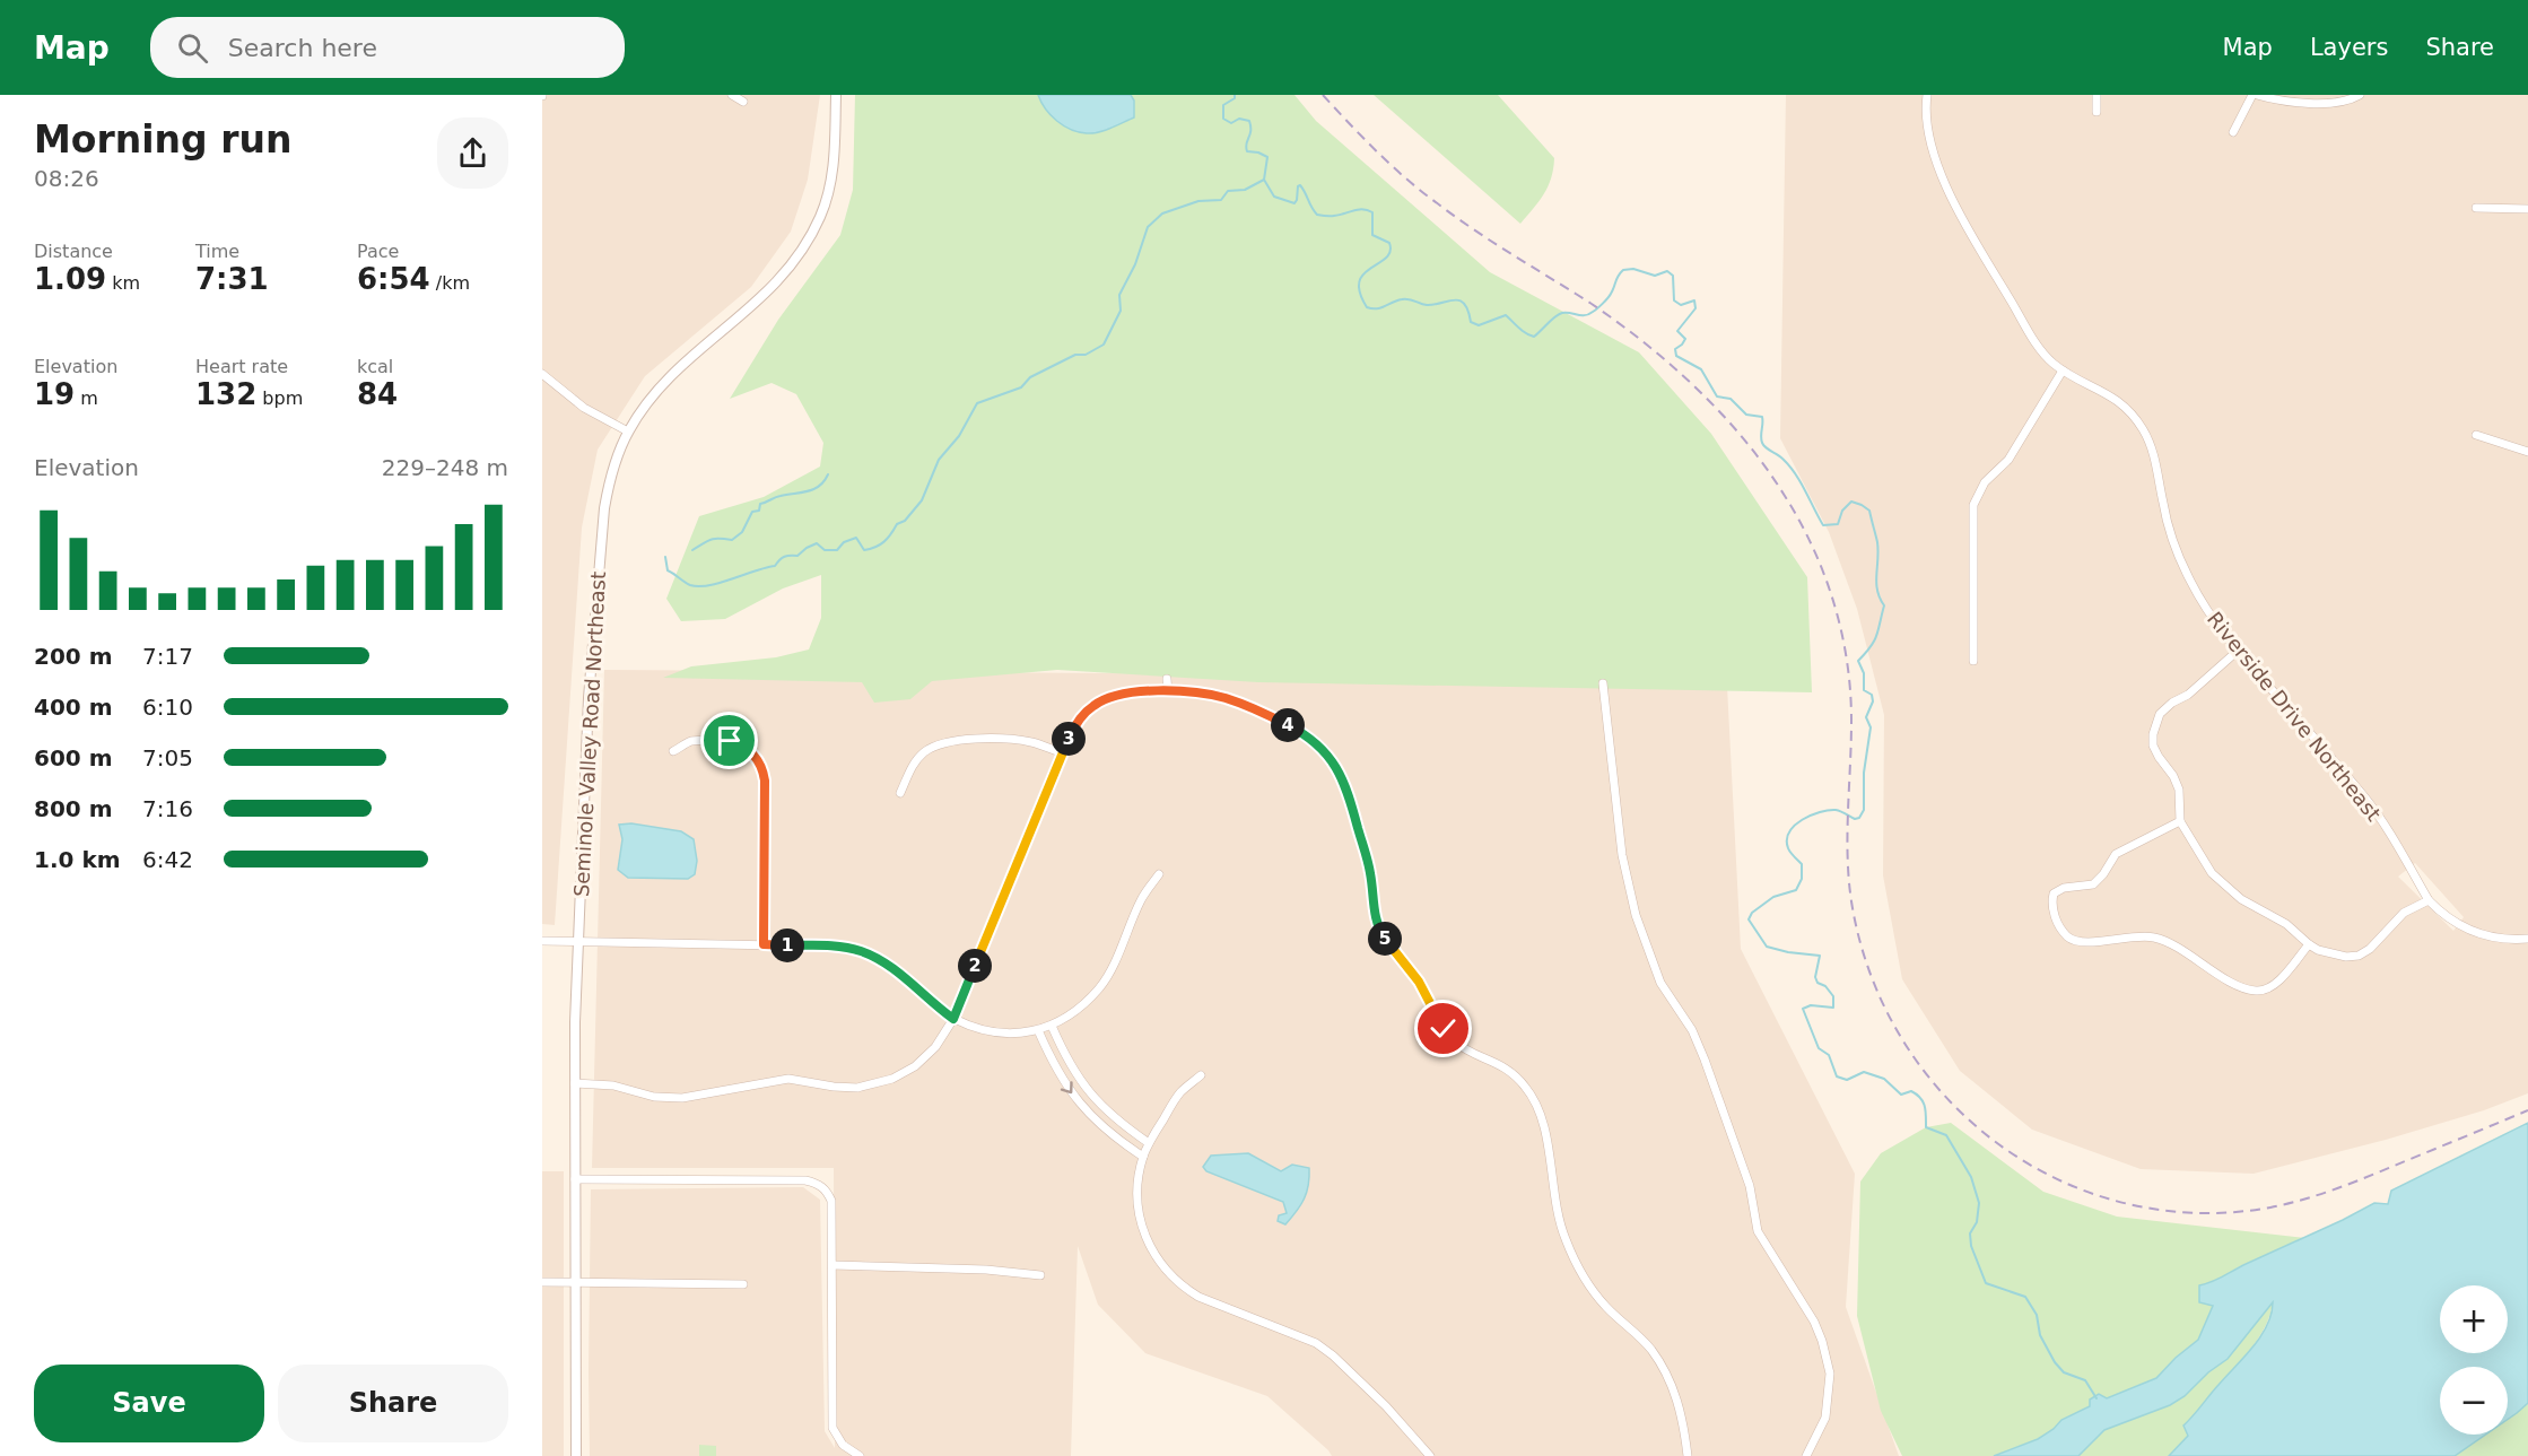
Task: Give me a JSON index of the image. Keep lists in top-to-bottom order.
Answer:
{
  "streets": {
    "street": ["Riverside Drive Northeast", "Seminole Valley Road Northeast"]
  },
  "page": {
    "header": "Map",
    "search": "Search here",
    "nav": ["Map", "Layers", "Share"],
    "heading": ["Morning run", "08:26"],
    "stats": [
      ["Distance", "1.09 km"],
      ["Time", "7:31"],
      ["Pace", "6:54 /km"],
      ["Elevation", "19 m"],
      ["Heart rate", "132 bpm"],
      ["kcal", "84"]
    ],
    "chart": ["Elevation", "229–248 m"],
    "list": [
      {
        "name": "200 m",
        "note": "7:17"
      },
      {
        "name": "400 m",
        "note": "6:10"
      },
      {
        "name": "600 m",
        "note": "7:05"
      },
      {
        "name": "800 m",
        "note": "7:16"
      },
      {
        "name": "1.0 km",
        "note": "6:42"
      }
    ],
    "pins": [
      "4",
      "3",
      "5",
      "1",
      "2"
    ],
    "map_buttons": ["+", "−"],
    "buttons": ["Save", "Share"]
  }
}
